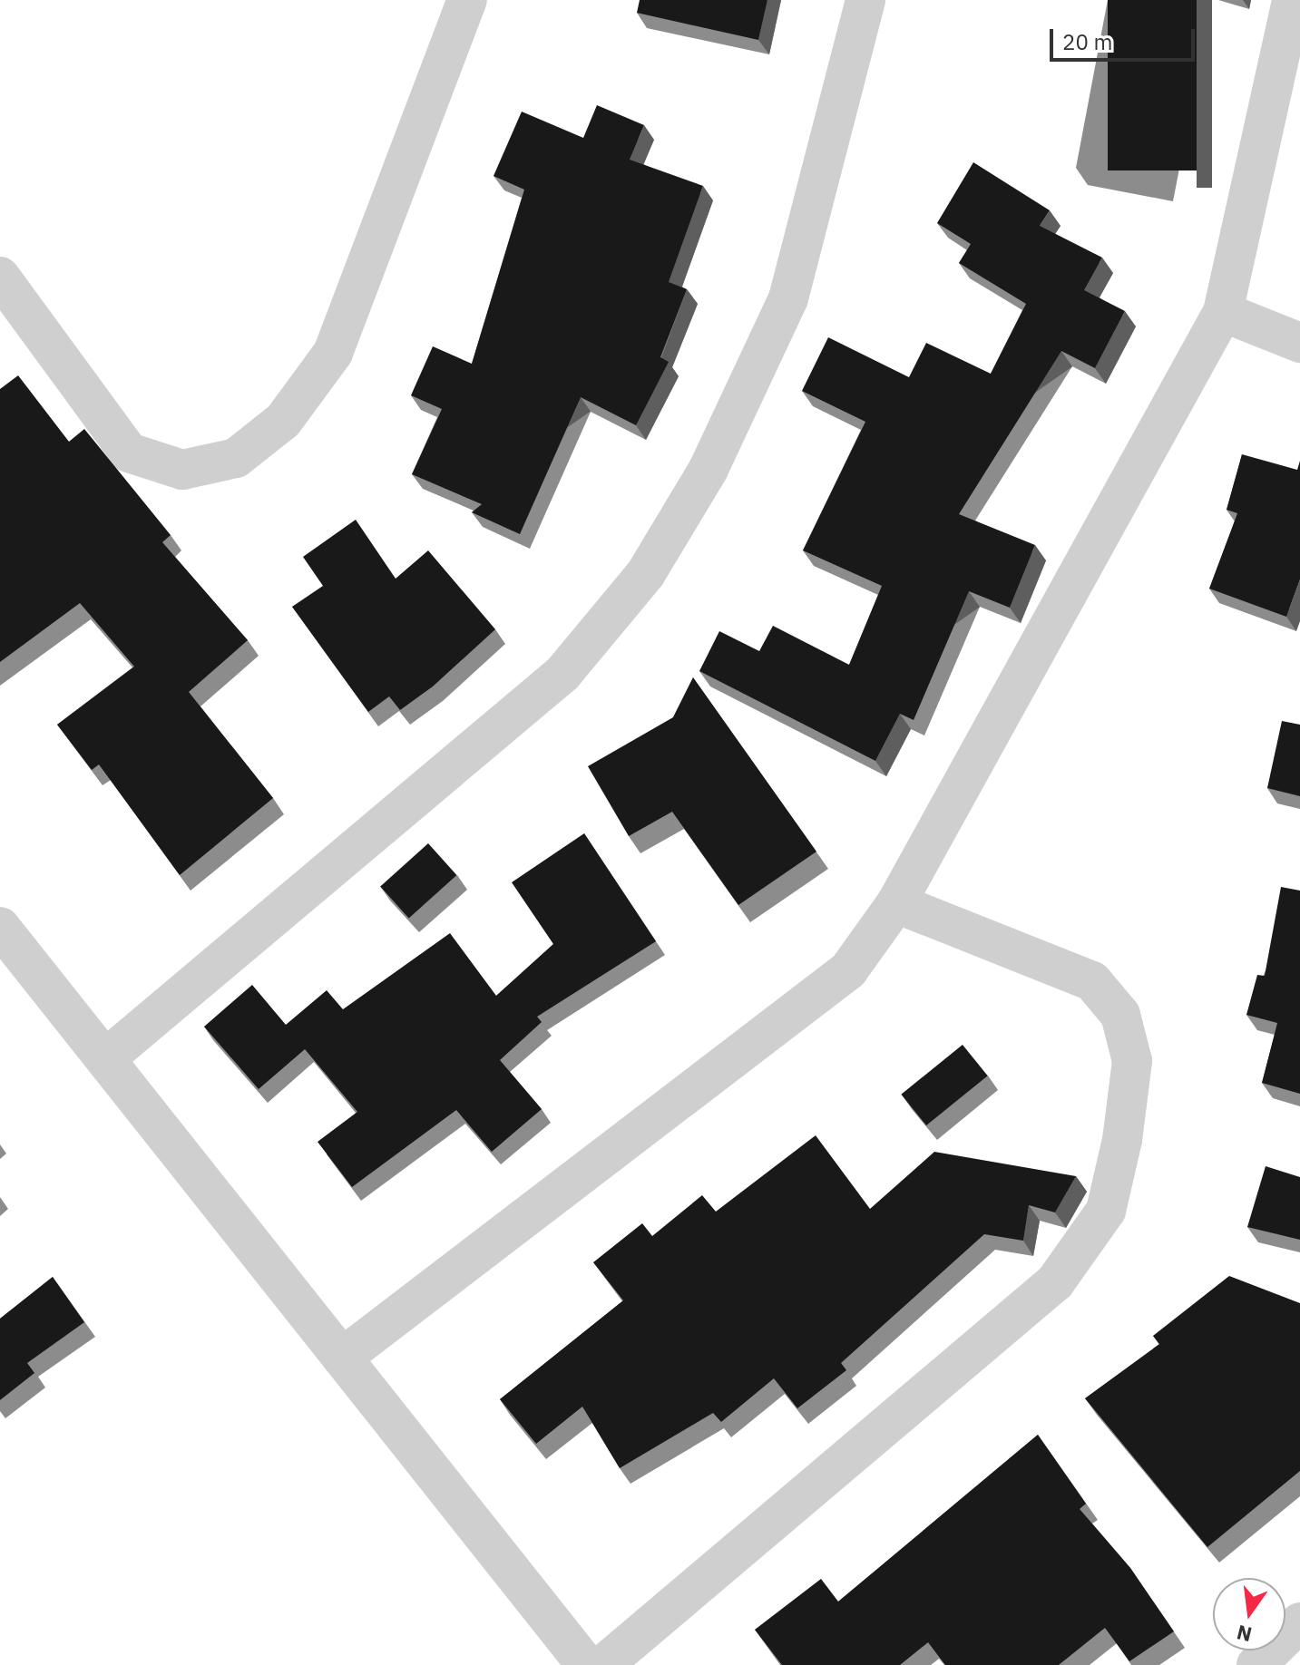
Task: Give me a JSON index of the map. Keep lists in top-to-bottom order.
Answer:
{
  "scale_bar": "20 m",
  "north": "bottom"
}
